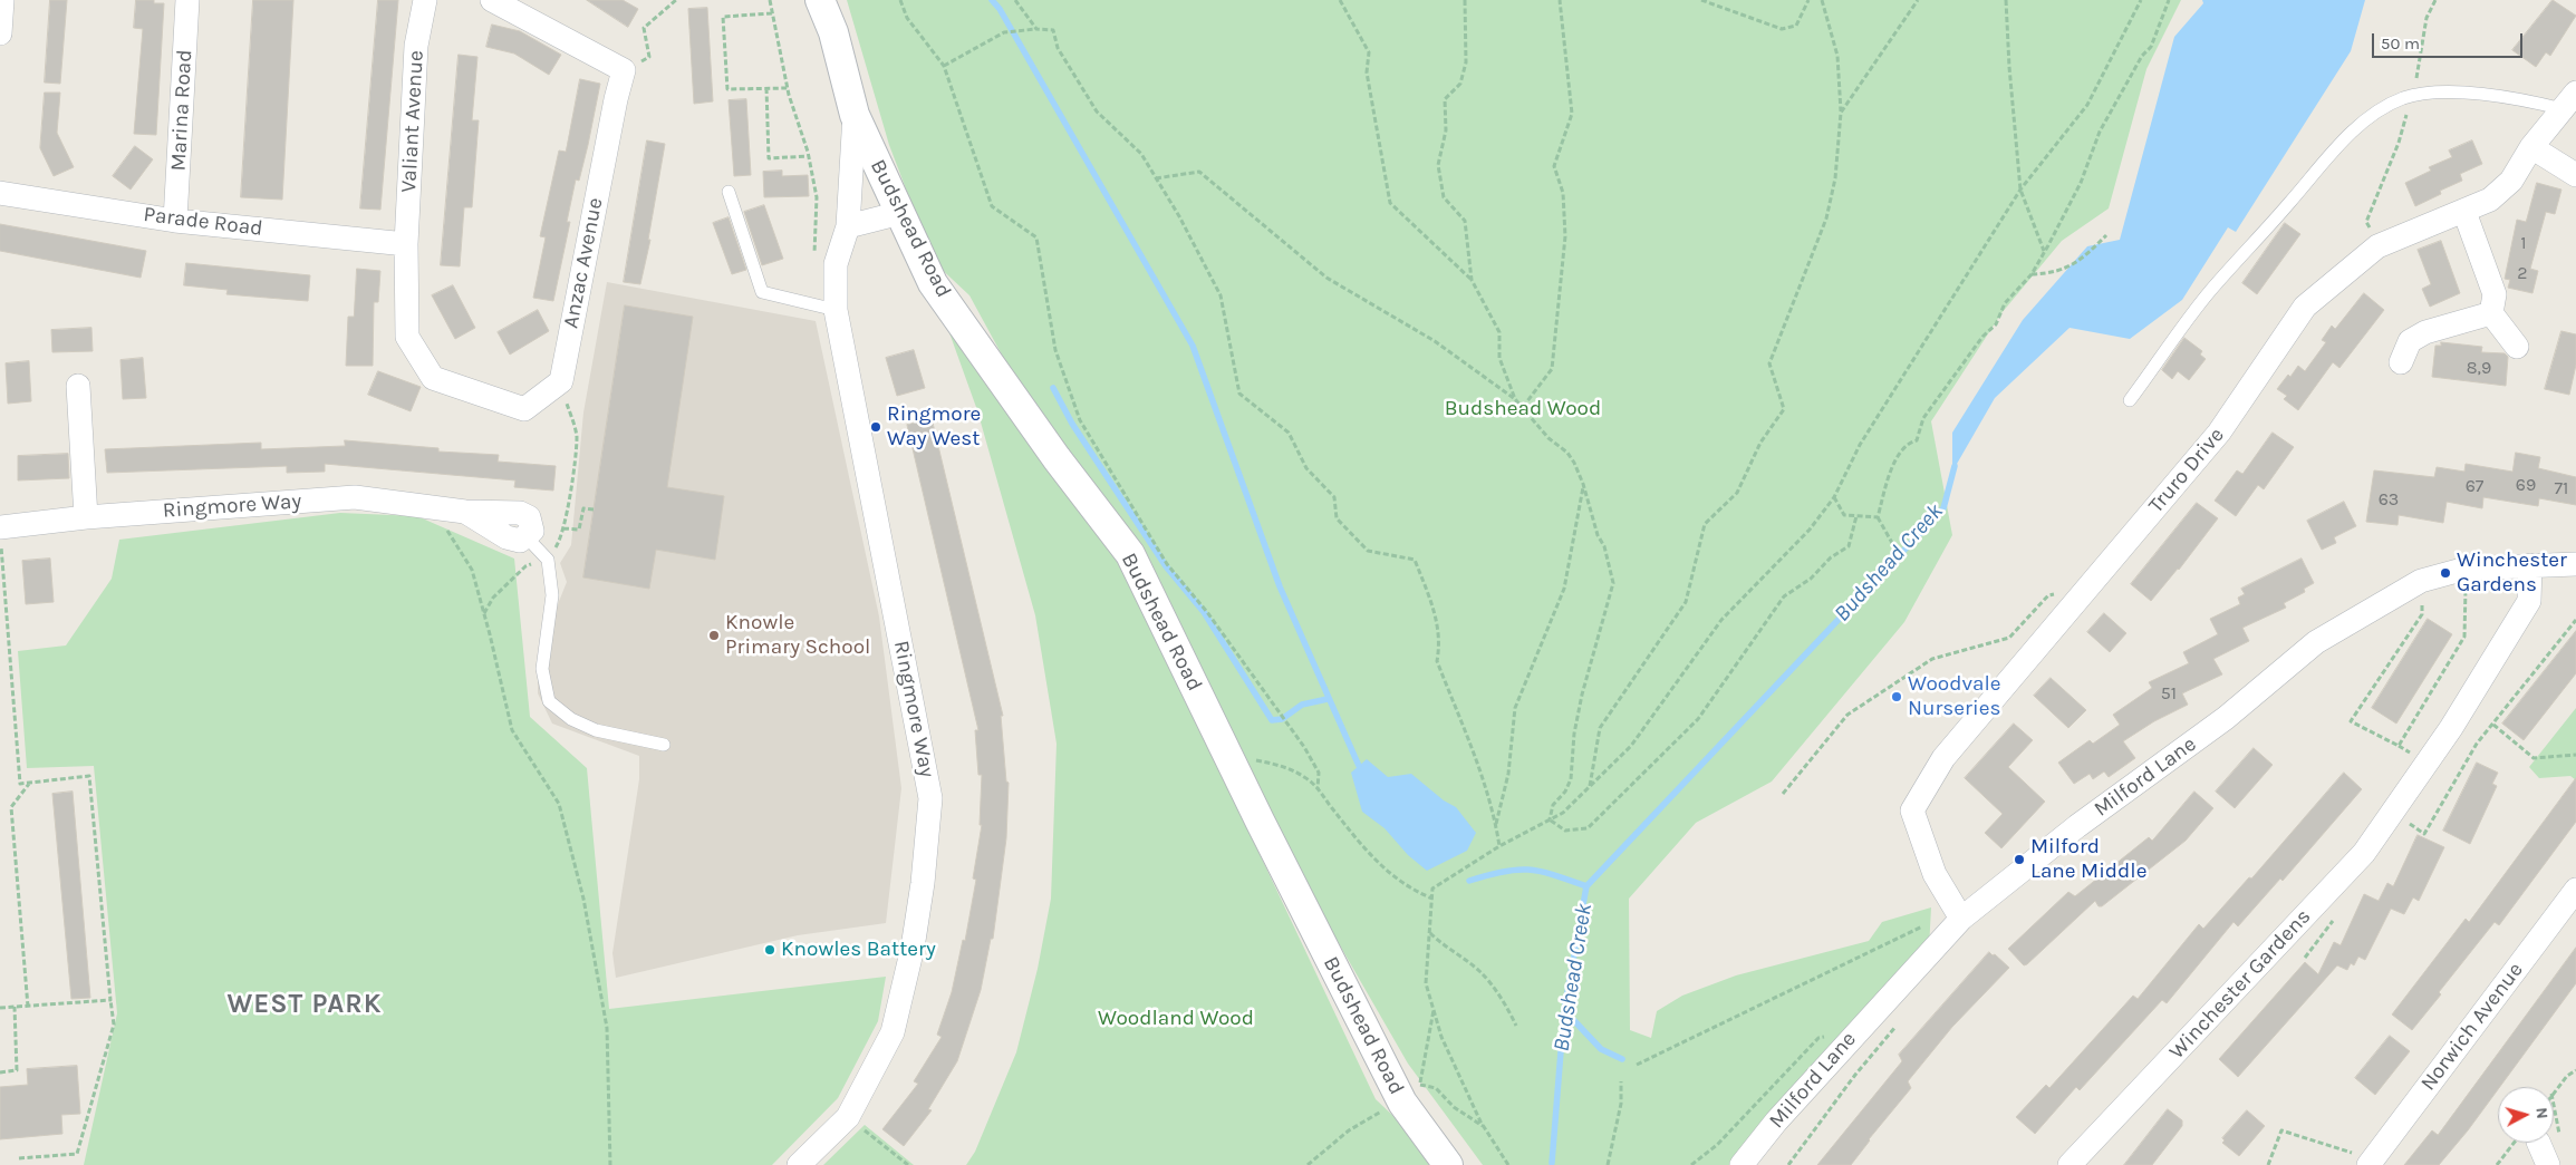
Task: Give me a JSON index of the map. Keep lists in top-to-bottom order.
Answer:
{
  "streets": {
    "street": [
      "Marina Road",
      "Valiant Avenue",
      "Parade Road",
      "Budshead Road",
      "Anzac Avenue",
      "Truro Drive",
      "Ringmore Way",
      "Milford Lane",
      "Winchester Gardens",
      "Norwich Avenue"
    ]
  },
  "crossings": [
    ["Marina Road", "Parade Road"],
    ["Valiant Avenue", "Parade Road"],
    ["Valiant Avenue", "Anzac Avenue"],
    ["Budshead Road", "Ringmore Way"],
    ["Truro Drive", "Milford Lane"],
    ["Milford Lane", "Winchester Gardens"]
  ],
  "districts": ["WEST PARK"],
  "water": ["Budshead Creek"],
  "parks": ["Budshead Wood", "Woodland Wood"],
  "places": [
    "Ringmore Way West",
    "Winchester Gardens",
    "Knowle Primary School",
    "Woodvale Nurseries",
    "Milford Lane Middle",
    "Knowles Battery"
  ],
  "house_numbers": [
    "1",
    "2",
    "8,9",
    "69",
    "67",
    "71",
    "63",
    "51"
  ],
  "scale_bar": "50 m",
  "north": "right"
}
